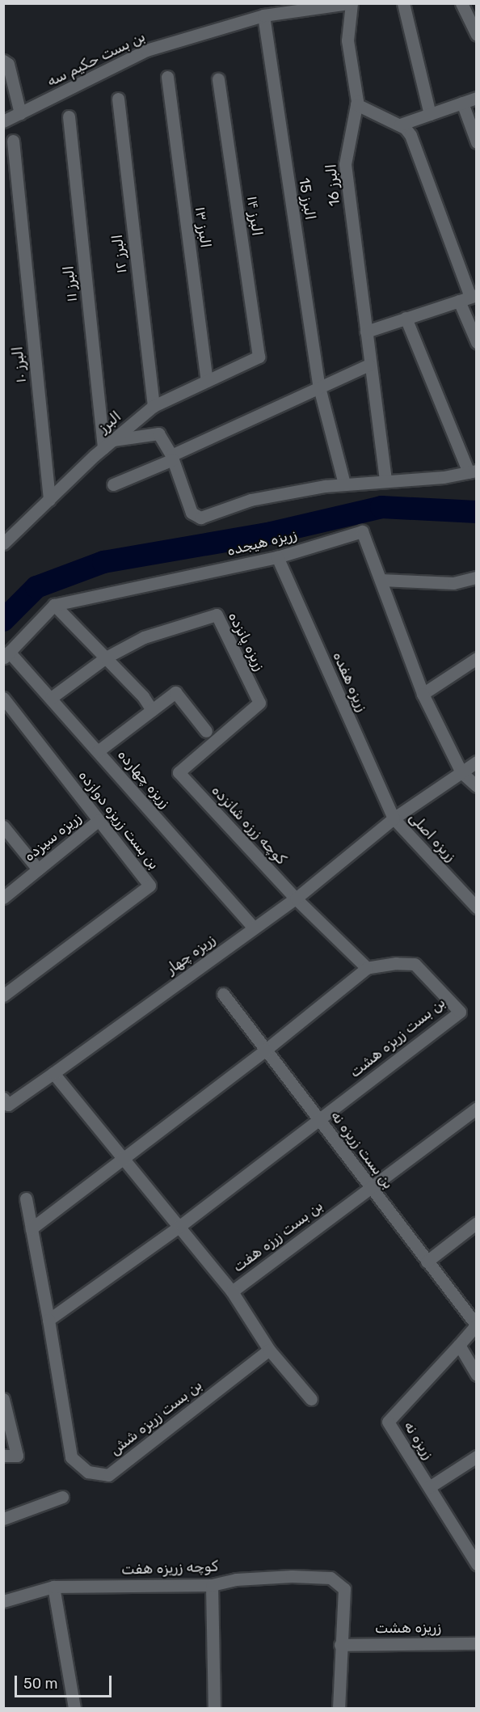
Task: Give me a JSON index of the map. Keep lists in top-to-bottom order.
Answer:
{
  "streets": {
    "street": [
      "بن بست حکیم سه",
      "البرز 16",
      "البرز 15",
      "البرز ۱۴",
      "البرز ۱۳",
      "البرز ۱۲",
      "البرز ۱۱",
      "البرز ۱۰",
      "البرز",
      "زریزه هیجده",
      "زریزه پانزده",
      "زریزه هفده",
      "زریزه چهارده",
      "بن بست زریزه دوازده",
      "کوچه زرزه شانزده",
      "زریزه سیزده",
      "زریزه اصلی",
      "زریزه چهار",
      "بن بست زریزه هشت",
      "بن بست زریزه نه",
      "بن بست زرزه هفت",
      "بن بست زریزه شش",
      "زریزه نه",
      "کوچه زریزه هفت",
      "زریزه هشت"
    ]
  },
  "crossings": [
    ["بن بست حکیم سه", "البرز 16"],
    ["بن بست حکیم سه", "البرز 15"],
    ["البرز ۱۴", "البرز"],
    ["البرز ۱۳", "البرز"],
    ["البرز ۱۲", "البرز"],
    ["البرز ۱۱", "البرز"],
    ["البرز ۱۰", "البرز"],
    ["زریزه هیجده", "زریزه هفده"],
    ["زریزه هیجده", "زریزه اصلی"],
    ["زریزه پانزده", "زریزه چهارده"],
    ["زریزه پانزده", "کوچه زرزه شانزده"],
    ["زریزه هفده", "زریزه اصلی"],
    ["زریزه هفده", "زریزه چهار"],
    ["زریزه چهارده", "زریزه چهار"],
    ["بن بست زریزه دوازده", "زریزه سیزده"],
    ["کوچه زرزه شانزده", "زریزه چهار"],
    ["کوچه زرزه شانزده", "بن بست زریزه هشت"],
    ["زریزه اصلی", "زریزه چهار"],
    ["زریزه چهار", "بن بست زرزه هفت"],
    ["بن بست زریزه هشت", "بن بست زریزه نه"],
    ["بن بست زریزه هشت", "بن بست زرزه هفت"],
    ["بن بست زریزه هشت", "بن بست زریزه شش"],
    ["بن بست زریزه نه", "بن بست زرزه هفت"],
    ["کوچه زریزه هفت", "زریزه هشت"]
  ],
  "scale_bar": "50 m"
}
